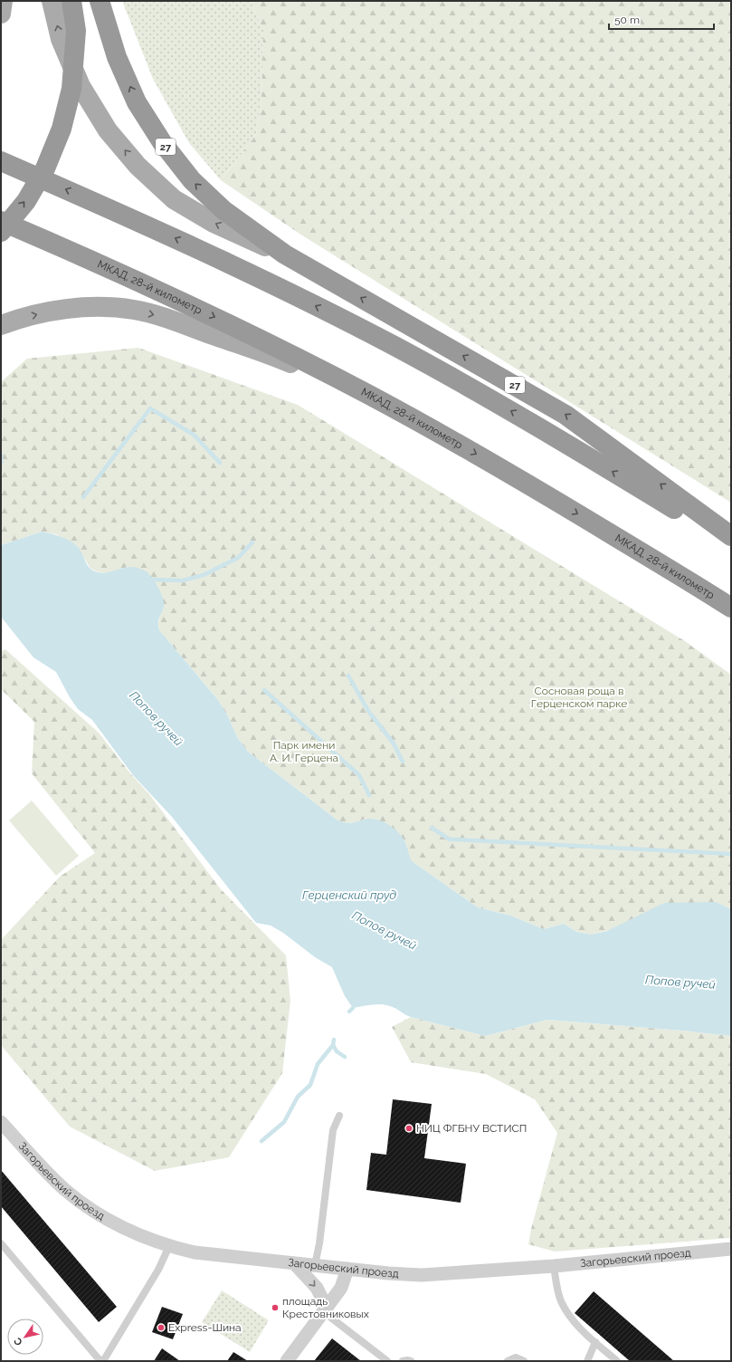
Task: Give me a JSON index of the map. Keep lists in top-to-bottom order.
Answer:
{
  "streets": {
    "highway": ["27", "МКАД, 28-й километр"],
    "street": ["Загорьевский проезд"]
  },
  "water": ["Попов ручей", "Герценский пруд"],
  "parks": ["Сосновая роща в Герценском парке", "Парк имени А. И. Герцена"],
  "places": ["НИЦ ФГБНУ ВСТИСП", "площадь Крестовниковых", "Express-Шина"],
  "scale_bar": "50 m",
  "north": "bottom left"
}
